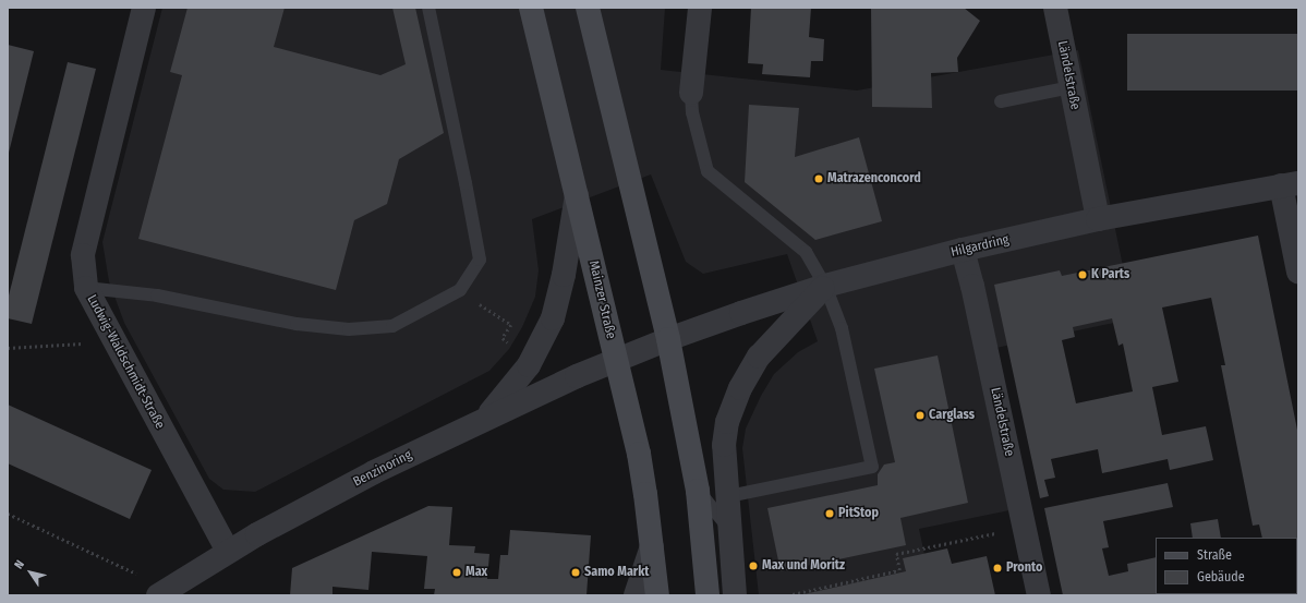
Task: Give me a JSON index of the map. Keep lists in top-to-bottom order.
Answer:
{
  "streets": {
    "main road": ["Mainzer Straße"],
    "street": [
      "Ländelstraße",
      "Hilgardring",
      "Ludwig-Waldschmidt-Straße",
      "Benzinoring"
    ]
  },
  "crossings": [
    ["Ländelstraße", "Hilgardring"],
    ["Hilgardring", "Mainzer Straße"],
    ["Hilgardring", "Benzinoring"],
    ["Mainzer Straße", "Benzinoring"],
    ["Ludwig-Waldschmidt-Straße", "Benzinoring"]
  ],
  "places": [
    "Matrazenconcord",
    "K Parts",
    "Carglass",
    "PitStop",
    "Max und Moritz",
    "Pronto",
    "Max",
    "Samo Markt"
  ],
  "legend": ["Straße", "Gebäude"],
  "north": "top left"
}
